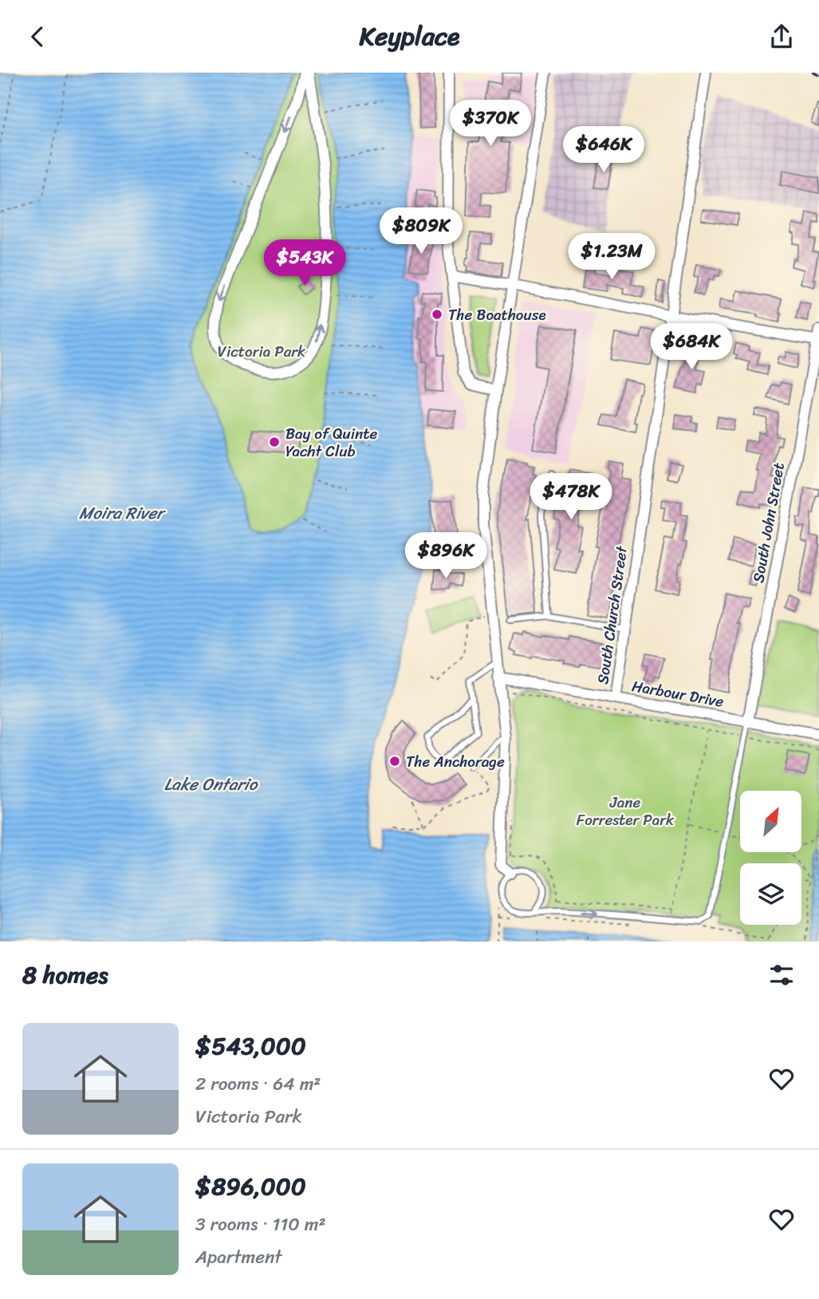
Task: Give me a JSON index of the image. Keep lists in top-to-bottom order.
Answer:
{
  "streets": {
    "street": ["South John Street", "South Church Street", "Harbour Drive"]
  },
  "crossings": [
    ["South John Street", "Harbour Drive"],
    ["South Church Street", "Harbour Drive"]
  ],
  "water": ["Moira River", "Lake Ontario"],
  "parks": ["Victoria Park", "Jane Forrester Park"],
  "places": ["The Boathouse", "Bay of Quinte Yacht Club", "The Anchorage"],
  "north": "top right",
  "page": {
    "header": "Keyplace",
    "price": [
      "$370K",
      "$646K",
      "$809K",
      "$1.23M",
      "$543K",
      "$684K",
      "$478K",
      "$896K"
    ],
    "heading": "8 homes",
    "list": [
      {
        "name": "$543,000",
        "note": "2 rooms · 64 m² · Victoria Park"
      },
      {
        "name": "$896,000",
        "note": "3 rooms · 110 m² · Apartment"
      }
    ]
  }
}
